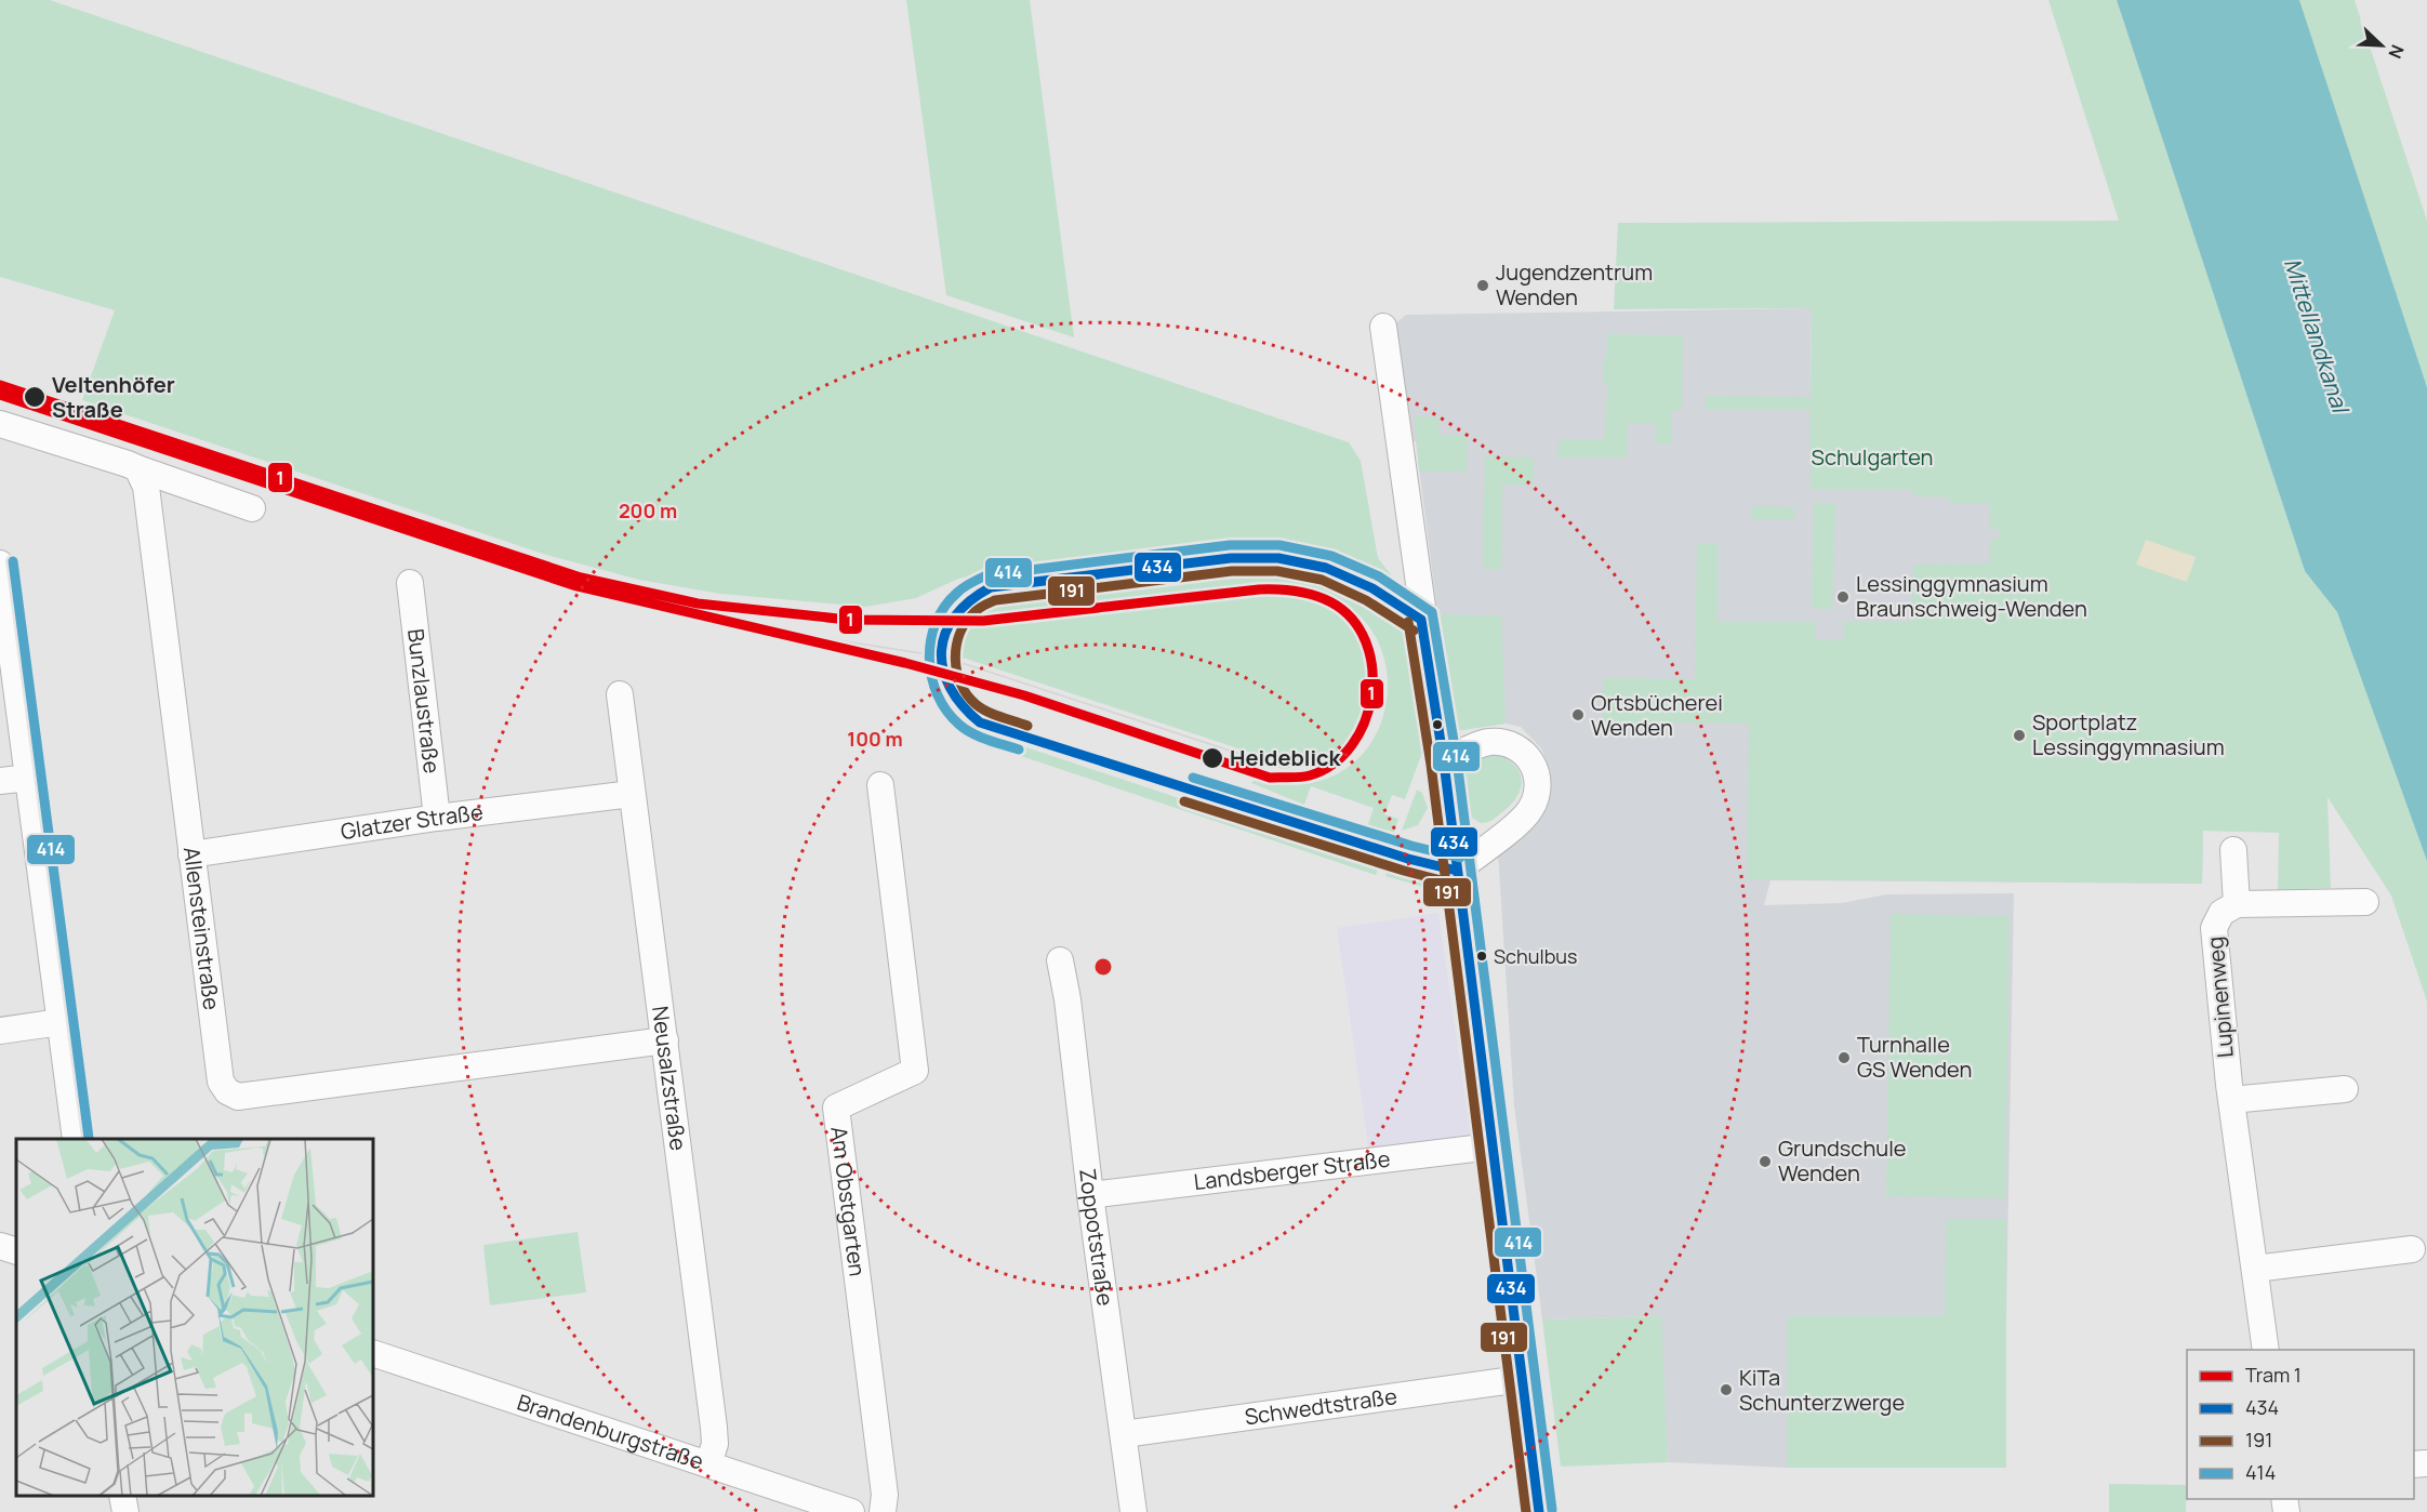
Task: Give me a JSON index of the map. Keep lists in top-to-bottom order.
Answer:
{
  "streets": {
    "street": [
      "Bunzlaustraße",
      "Glatzer Straße",
      "Allensteinstraße",
      "Lupinenweg",
      "Neusalzstraße",
      "Landsberger Straße",
      "Am Obstgarten",
      "Zoppotstraße",
      "Schwedtstraße",
      "Brandenburgstraße"
    ]
  },
  "crossings": [
    ["Bunzlaustraße", "Glatzer Straße"],
    ["Glatzer Straße", "Allensteinstraße"],
    ["Glatzer Straße", "Neusalzstraße"],
    ["Allensteinstraße", "Neusalzstraße"],
    ["Neusalzstraße", "Brandenburgstraße"],
    ["Landsberger Straße", "Zoppotstraße"],
    ["Zoppotstraße", "Schwedtstraße"]
  ],
  "water": ["Mittellandkanal"],
  "parks": ["Schulgarten"],
  "places": [
    "Jugendzentrum Wenden",
    "Veltenhöfer Straße",
    "Lessinggymnasium Braunschweig-Wenden",
    "Ortsbücherei Wenden",
    "Sportplatz Lessinggymnasium",
    "Heideblick",
    "Schulbus",
    "Turnhalle GS Wenden",
    "Grundschule Wenden",
    "KiTa Schunterzwerge"
  ],
  "lines": [
    "tram line 1",
    "transit line 414",
    "transit line 434",
    "transit line 191"
  ],
  "legend": [
    "Tram 1",
    "434",
    "191",
    "414"
  ],
  "north": "bottom right",
  "rings": ["200 m", "100 m"]
}
